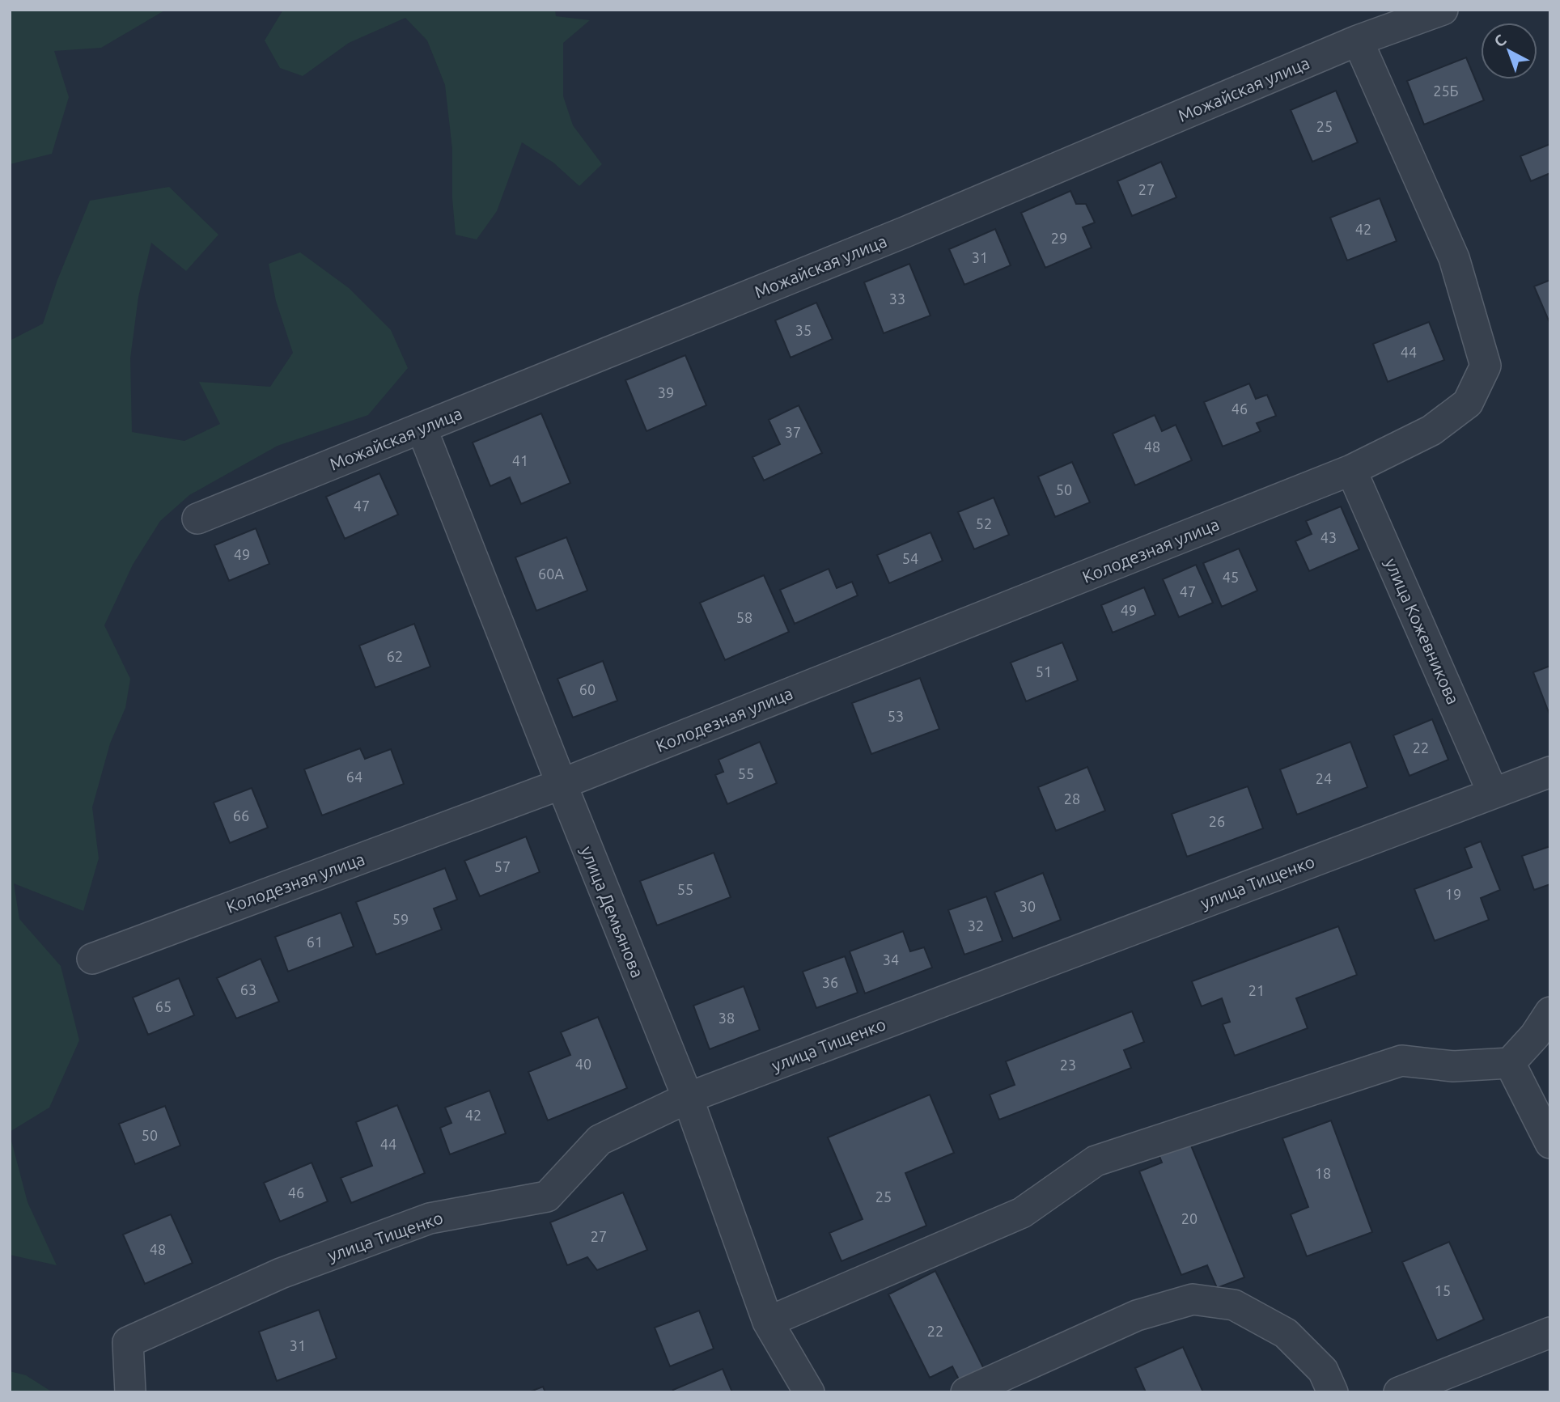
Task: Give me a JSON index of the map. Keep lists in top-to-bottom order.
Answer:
{
  "streets": {
    "street": [
      "Можайская улица",
      "Колодезная улица",
      "улица Кожевникова",
      "улица Тищенко",
      "улица Демьянова"
    ]
  },
  "crossings": [
    ["Можайская улица", "Колодезная улица"],
    ["Можайская улица", "улица Демьянова"],
    ["Колодезная улица", "улица Кожевникова"],
    ["Колодезная улица", "улица Демьянова"],
    ["улица Кожевникова", "улица Тищенко"],
    ["улица Тищенко", "улица Демьянова"]
  ],
  "house_numbers": [
    "25Б",
    "25",
    "27",
    "42",
    "29",
    "31",
    "33",
    "35",
    "44",
    "39",
    "46",
    "37",
    "48",
    "41",
    "50",
    "47",
    "52",
    "43",
    "49",
    "54",
    "60А",
    "45",
    "47",
    "49",
    "58",
    "62",
    "51",
    "60",
    "53",
    "22",
    "55",
    "64",
    "24",
    "28",
    "66",
    "26",
    "57",
    "55",
    "19",
    "30",
    "59",
    "32",
    "61",
    "34",
    "36",
    "63",
    "21",
    "65",
    "38",
    "40",
    "23",
    "42",
    "50",
    "44",
    "18",
    "46",
    "25",
    "20",
    "27",
    "48",
    "15",
    "22",
    "31"
  ],
  "north": "top left"
}
